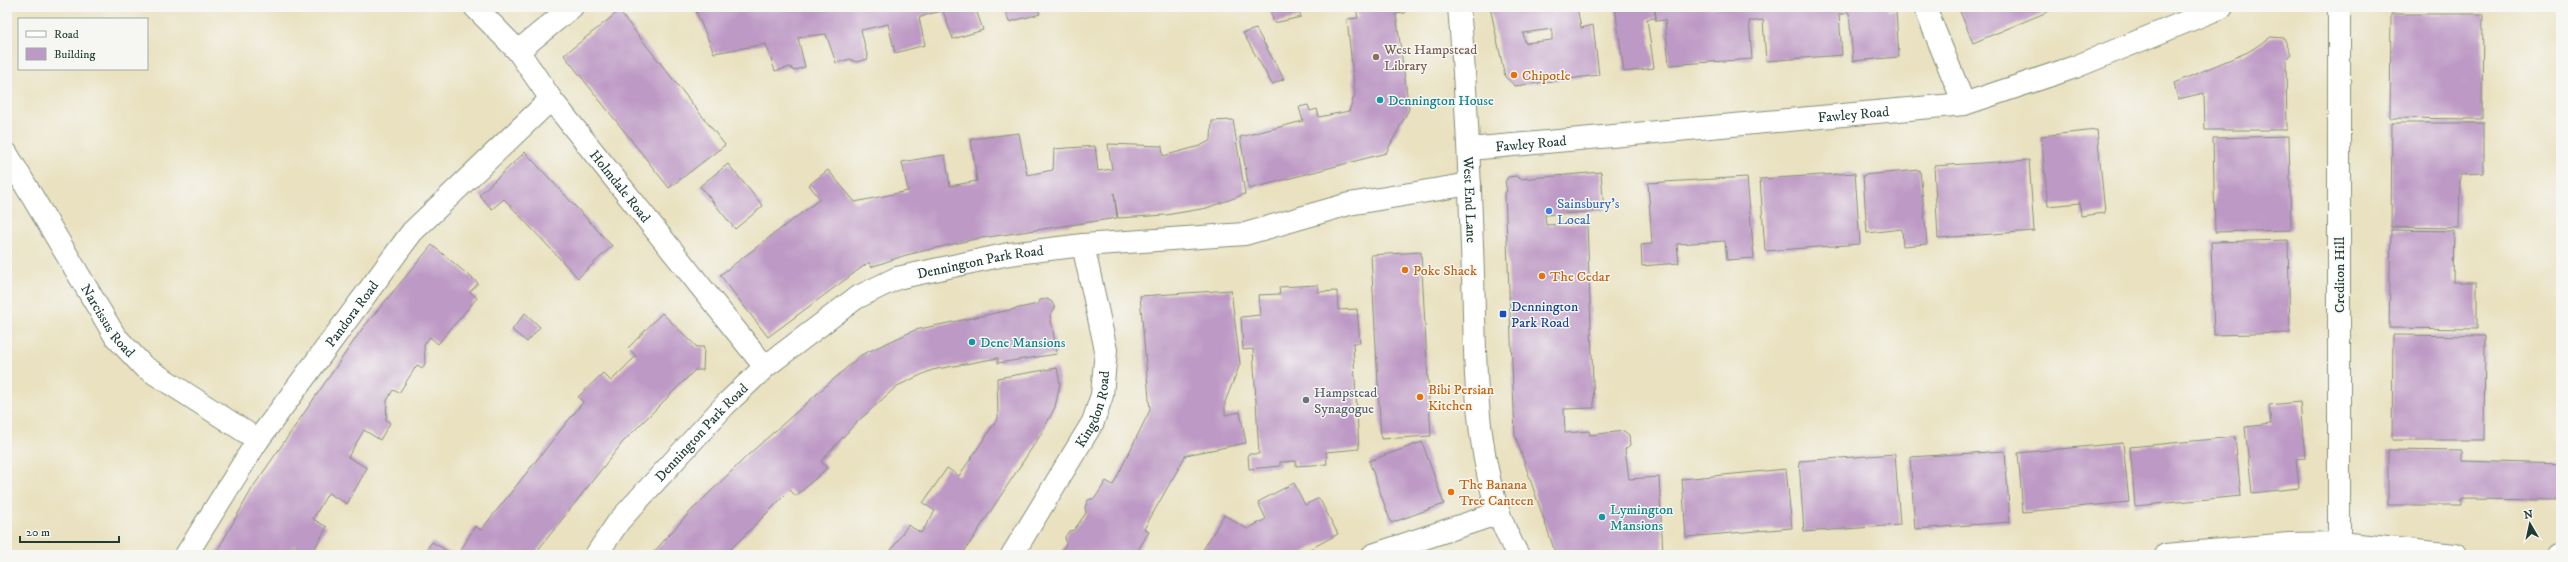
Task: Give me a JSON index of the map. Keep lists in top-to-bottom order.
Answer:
{
  "streets": {
    "street": [
      "Fawley Road",
      "Holmdale Road",
      "West End Lane",
      "Dennington Park Road",
      "Crediton Hill",
      "Pandora Road",
      "Narcissus Road",
      "Kingdon Road"
    ]
  },
  "crossings": [
    ["Fawley Road", "West End Lane"],
    ["Holmdale Road", "Dennington Park Road"],
    ["Holmdale Road", "Pandora Road"],
    ["West End Lane", "Dennington Park Road"],
    ["Dennington Park Road", "Kingdon Road"],
    ["Pandora Road", "Narcissus Road"]
  ],
  "places": {
    "other": [
      "West Hampstead Library",
      "Chipotle",
      "Dennington House",
      "Sainsbury's Local",
      "Poke Shack",
      "The Cedar",
      "Dene Mansions",
      "Bibi Persian Kitchen",
      "Hampstead Synagogue",
      "The Banana Tree Canteen",
      "Lymington Mansions"
    ],
    "transit": ["Dennington Park Road"]
  },
  "legend": ["Road", "Building"],
  "scale_bar": "20 m",
  "north": "top"
}
